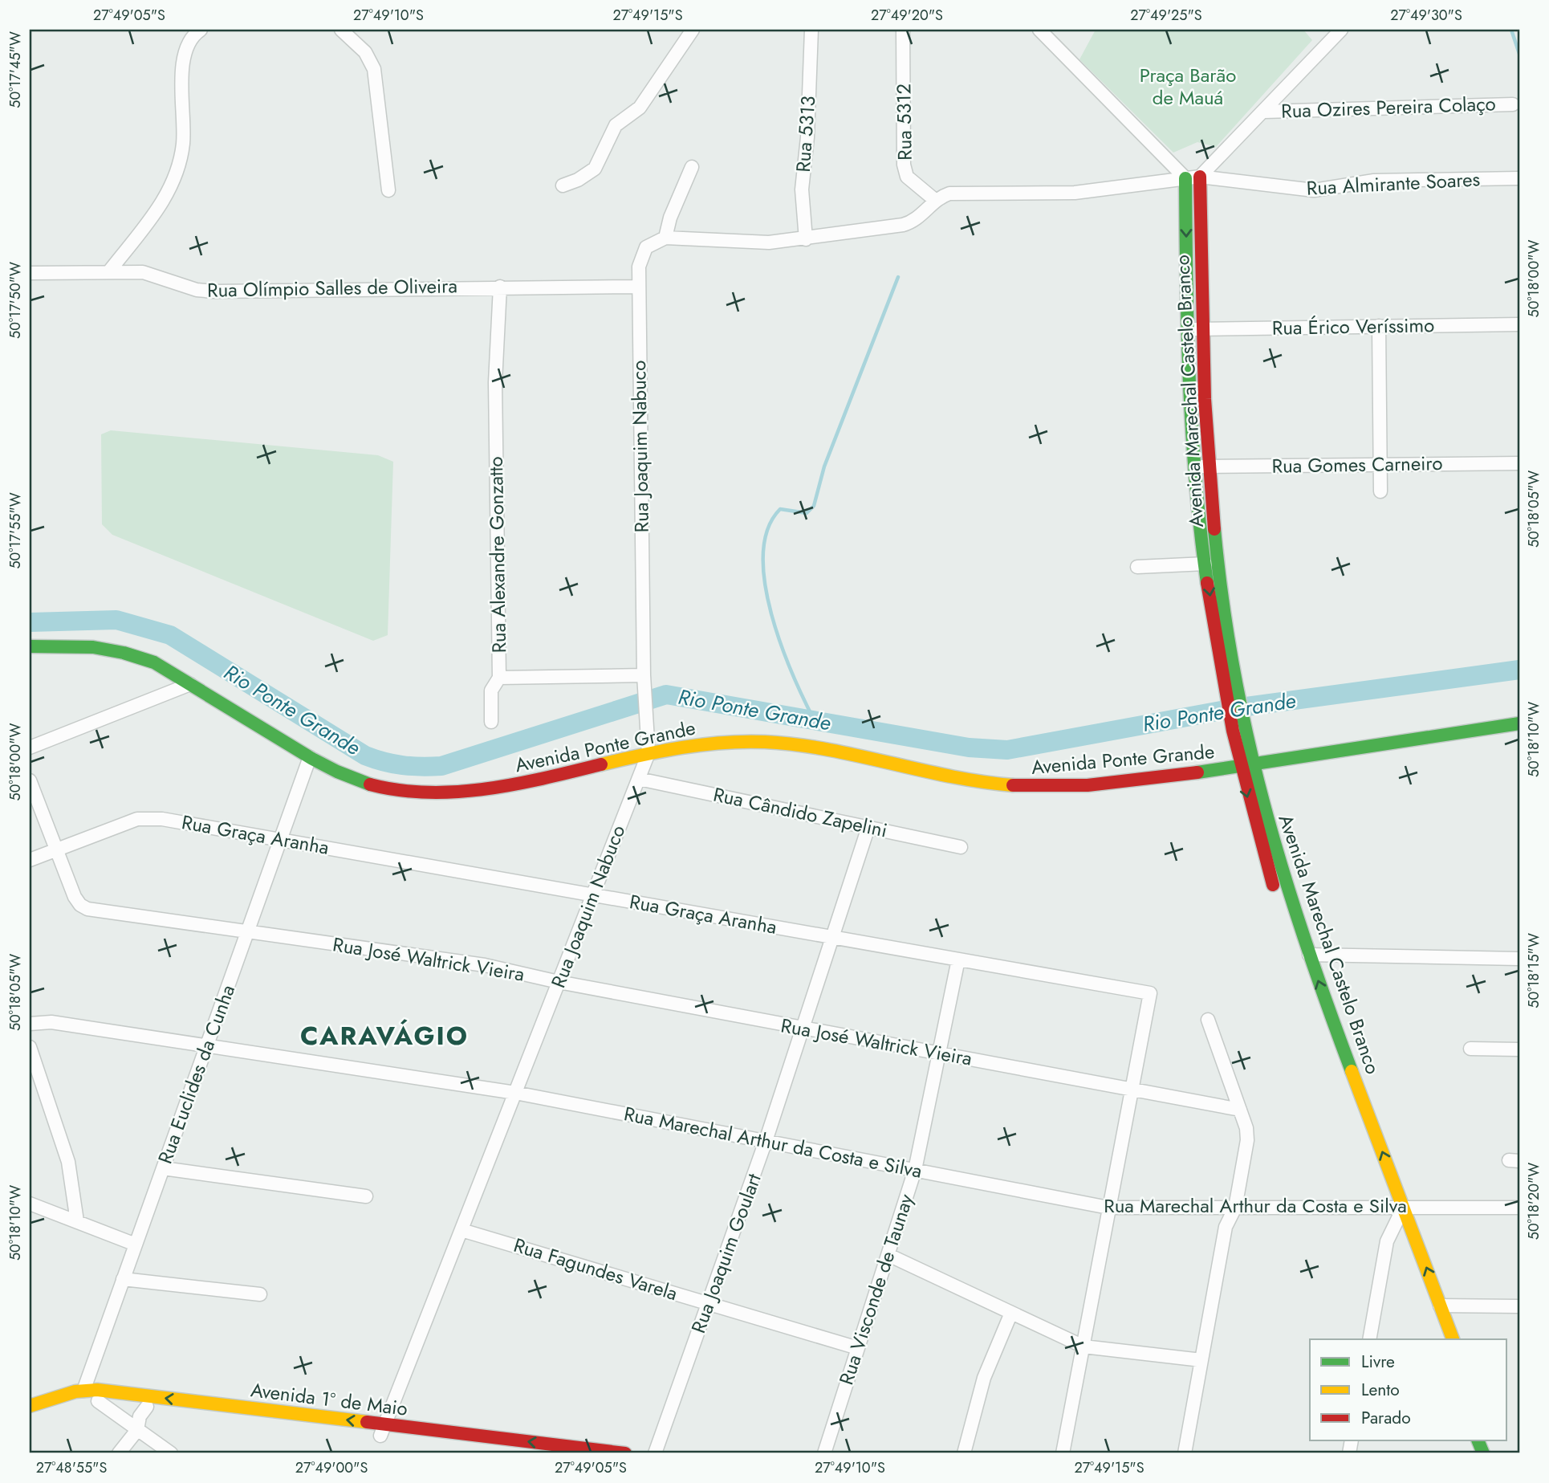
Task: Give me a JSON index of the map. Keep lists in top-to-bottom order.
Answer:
{
  "streets": {
    "street": [
      "Rua Ozires Pereira Colaço",
      "Rua 5312",
      "Rua 5313",
      "Rua Almirante Soares",
      "Rua Olímpio Salles de Oliveira",
      "Rua Érico Veríssimo",
      "Avenida Marechal Castelo Branco",
      "Rua Joaquim Nabuco",
      "Rua Gomes Carneiro",
      "Rua Alexandre Gonzatto",
      "Avenida Ponte Grande",
      "Rua Cândido Zapelini",
      "Rua Graça Aranha",
      "Rua José Waltrick Vieira",
      "Rua Euclides da Cunha",
      "Rua Marechal Arthur da Costa e Silva",
      "Rua Joaquim Goulart",
      "Rua Fagundes Varela",
      "Rua Visconde de Taunay",
      "Avenida 1º de Maio"
    ]
  },
  "crossings": [
    ["Rua 5312", "Rua Almirante Soares"],
    ["Rua Almirante Soares", "Avenida Marechal Castelo Branco"],
    ["Rua Olímpio Salles de Oliveira", "Rua Joaquim Nabuco"],
    ["Rua Olímpio Salles de Oliveira", "Rua Alexandre Gonzatto"],
    ["Rua Érico Veríssimo", "Avenida Marechal Castelo Branco"],
    ["Avenida Marechal Castelo Branco", "Rua Gomes Carneiro"],
    ["Avenida Marechal Castelo Branco", "Avenida Ponte Grande"],
    ["Avenida Marechal Castelo Branco", "Rua Marechal Arthur da Costa e Silva"],
    ["Rua Joaquim Nabuco", "Rua Alexandre Gonzatto"],
    ["Rua Joaquim Nabuco", "Avenida Ponte Grande"],
    ["Rua Joaquim Nabuco", "Rua Cândido Zapelini"],
    ["Rua Joaquim Nabuco", "Rua Graça Aranha"],
    ["Rua Joaquim Nabuco", "Rua José Waltrick Vieira"],
    ["Rua Joaquim Nabuco", "Rua Marechal Arthur da Costa e Silva"],
    ["Rua Joaquim Nabuco", "Rua Fagundes Varela"],
    ["Rua Joaquim Nabuco", "Avenida 1º de Maio"],
    ["Avenida Ponte Grande", "Rua Euclides da Cunha"],
    ["Rua Cândido Zapelini", "Rua Joaquim Goulart"],
    ["Rua Graça Aranha", "Rua José Waltrick Vieira"],
    ["Rua Graça Aranha", "Rua Euclides da Cunha"],
    ["Rua Graça Aranha", "Rua Joaquim Goulart"],
    ["Rua Graça Aranha", "Rua Visconde de Taunay"],
    ["Rua José Waltrick Vieira", "Rua Euclides da Cunha"],
    ["Rua José Waltrick Vieira", "Rua Joaquim Goulart"],
    ["Rua José Waltrick Vieira", "Rua Visconde de Taunay"],
    ["Rua Euclides da Cunha", "Rua Marechal Arthur da Costa e Silva"],
    ["Rua Euclides da Cunha", "Avenida 1º de Maio"],
    ["Rua Marechal Arthur da Costa e Silva", "Rua Joaquim Goulart"],
    ["Rua Marechal Arthur da Costa e Silva", "Rua Visconde de Taunay"],
    ["Rua Joaquim Goulart", "Rua Fagundes Varela"],
    ["Rua Fagundes Varela", "Rua Visconde de Taunay"]
  ],
  "districts": ["CARAVÁGIO"],
  "water": ["Rio Ponte Grande"],
  "parks": ["Praça Barão de Mauá"],
  "legend": ["Livre", "Lento", "Parado"],
  "coordinates": [
    "27°49'05\"S",
    "27°49'10\"S",
    "27°49'15\"S",
    "27°49'20\"S",
    "27°49'25\"S",
    "27°49'30\"S",
    "50°17'45\"W",
    "50°18'00\"W",
    "50°17'50\"W",
    "50°18'05\"W",
    "50°17'55\"W",
    "50°18'10\"W",
    "50°18'15\"W",
    "50°18'20\"W",
    "27°48'55\"S",
    "27°49'00\"S"
  ]
}
